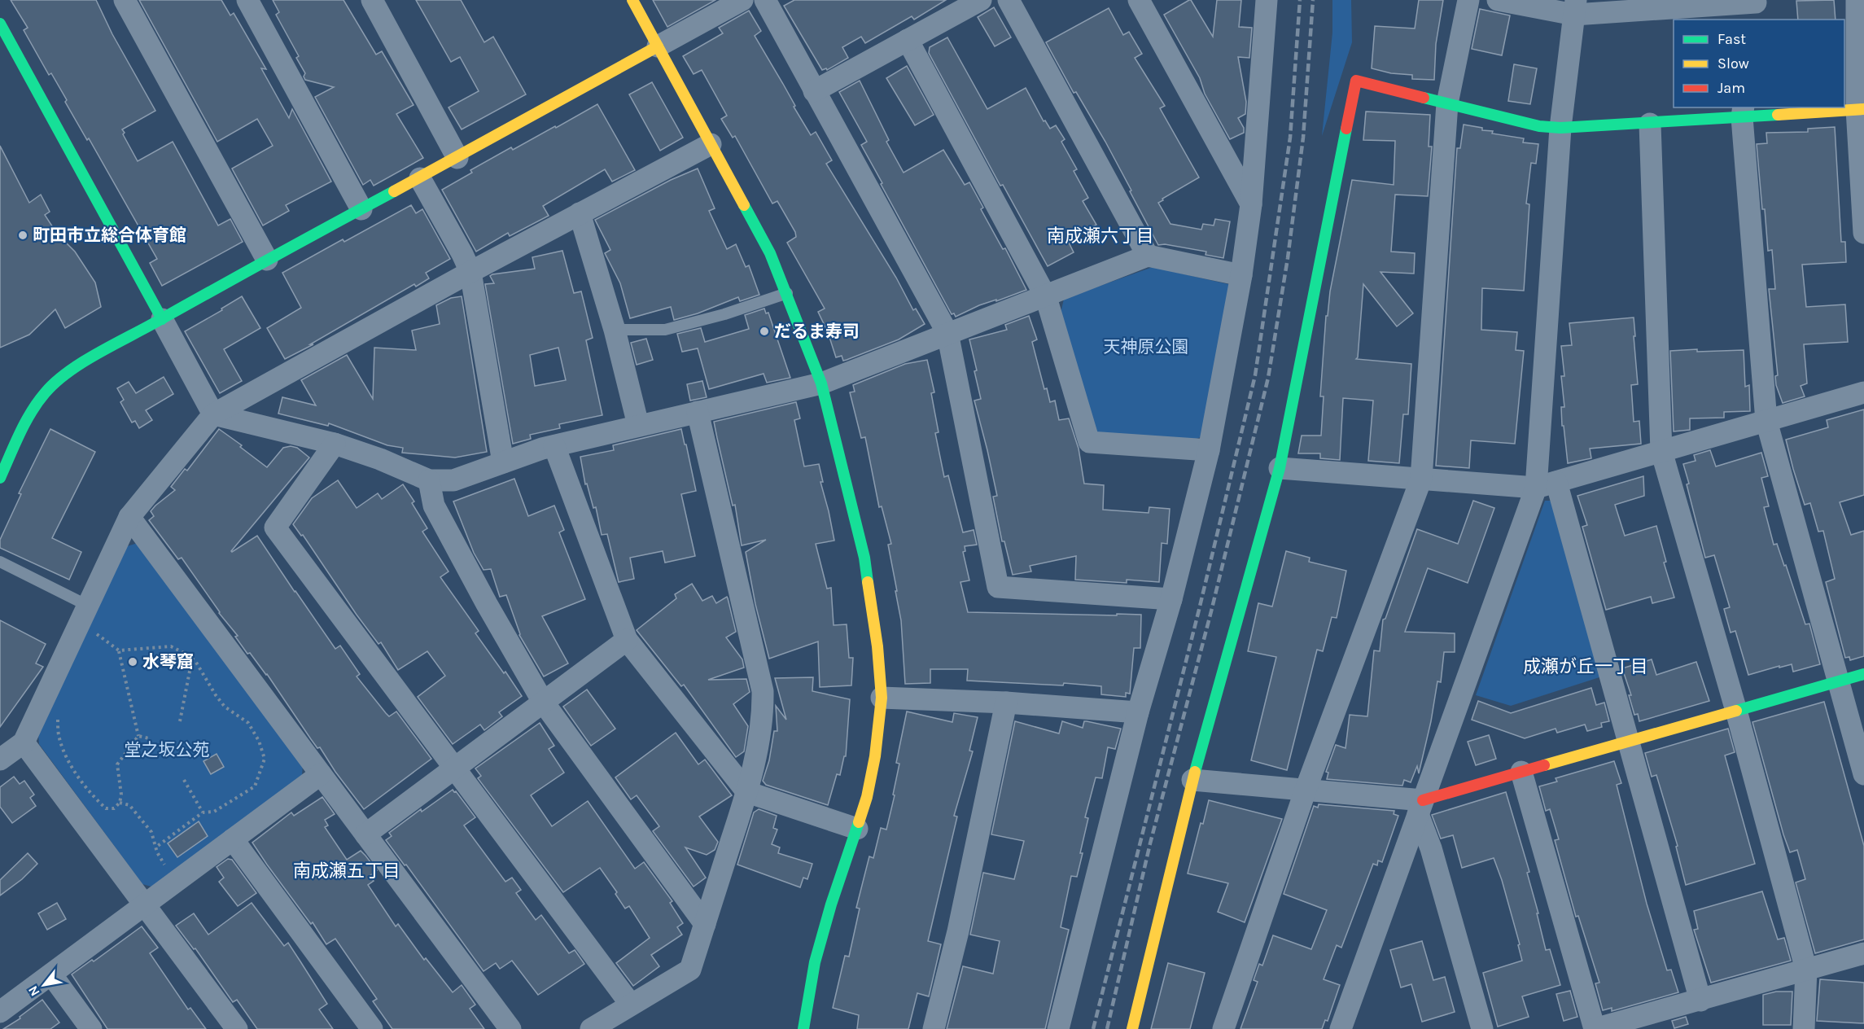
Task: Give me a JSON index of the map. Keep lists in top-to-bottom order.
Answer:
{
  "districts": ["南成瀬六丁目", "成瀬が丘一丁目", "南成瀬五丁目"],
  "parks": ["天神原公園", "堂之坂公苑"],
  "places": ["町田市立総合体育館", "だるま寿司", "水琴窟"],
  "legend": ["Fast", "Slow", "Jam"],
  "north": "bottom left"
}
